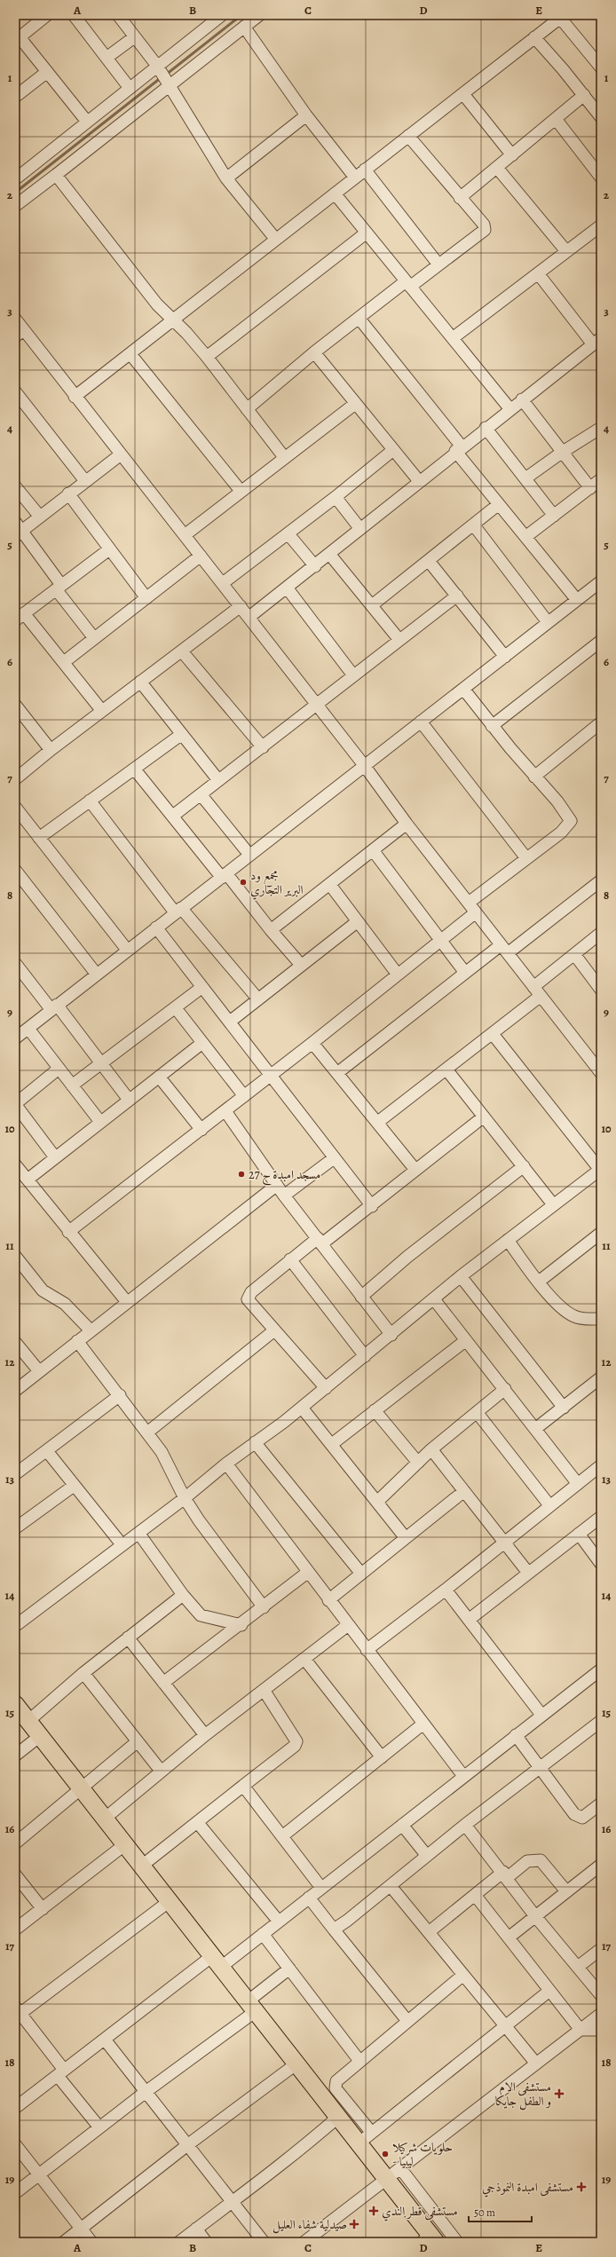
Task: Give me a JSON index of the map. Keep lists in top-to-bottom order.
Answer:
{
  "places": {
    "other": ["مجمع ود البرير التجاري", "مسجد امبدة ح 27", "حلويات شركيلا - ليبيا"],
    "health": [
      "مستشفى الام و الطفل جايكا",
      "مستشفى امبدة النموذجي",
      "مستشفى قطر الندي",
      "صيدلية شفاء العليل"
    ]
  },
  "scale_bar": "50 m",
  "grid": {
    "columns": [
      "A",
      "B",
      "C",
      "D",
      "E"
    ],
    "rows": [
      "1",
      "2",
      "3",
      "4",
      "5",
      "6",
      "7",
      "8",
      "9",
      "10",
      "11",
      "12",
      "13",
      "14",
      "15",
      "16",
      "17",
      "18",
      "19"
    ]
  }
}
